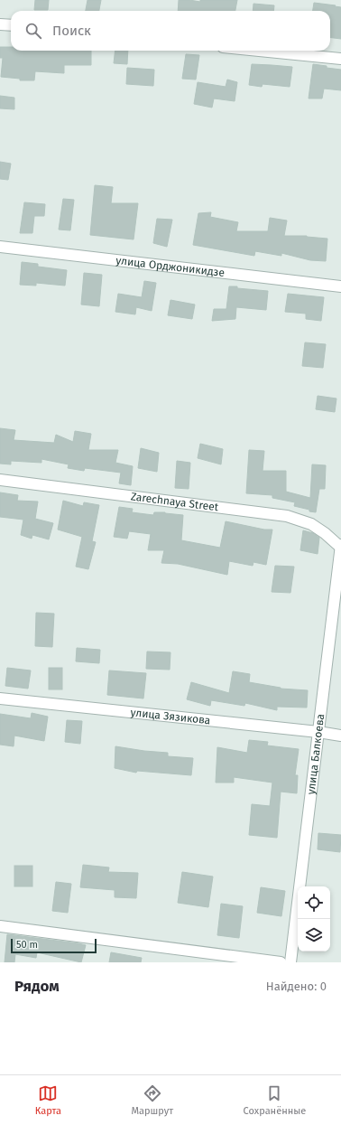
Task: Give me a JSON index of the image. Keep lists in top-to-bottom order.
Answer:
{
  "streets": {
    "street": [
      "улица Орджоникидзе",
      "Zarechnaya Street",
      "улица Зязикова",
      "улица Балкоева"
    ]
  },
  "crossings": [
    ["Zarechnaya Street", "улица Балкоева"],
    ["улица Зязикова", "улица Балкоева"]
  ],
  "scale_bar": "50 m",
  "page": {
    "search": "Поиск",
    "scale": "50 m",
    "heading": ["Рядом", "Найдено: 0"],
    "nav": ["Карта", "Маршрут", "Сохранённые"]
  }
}
